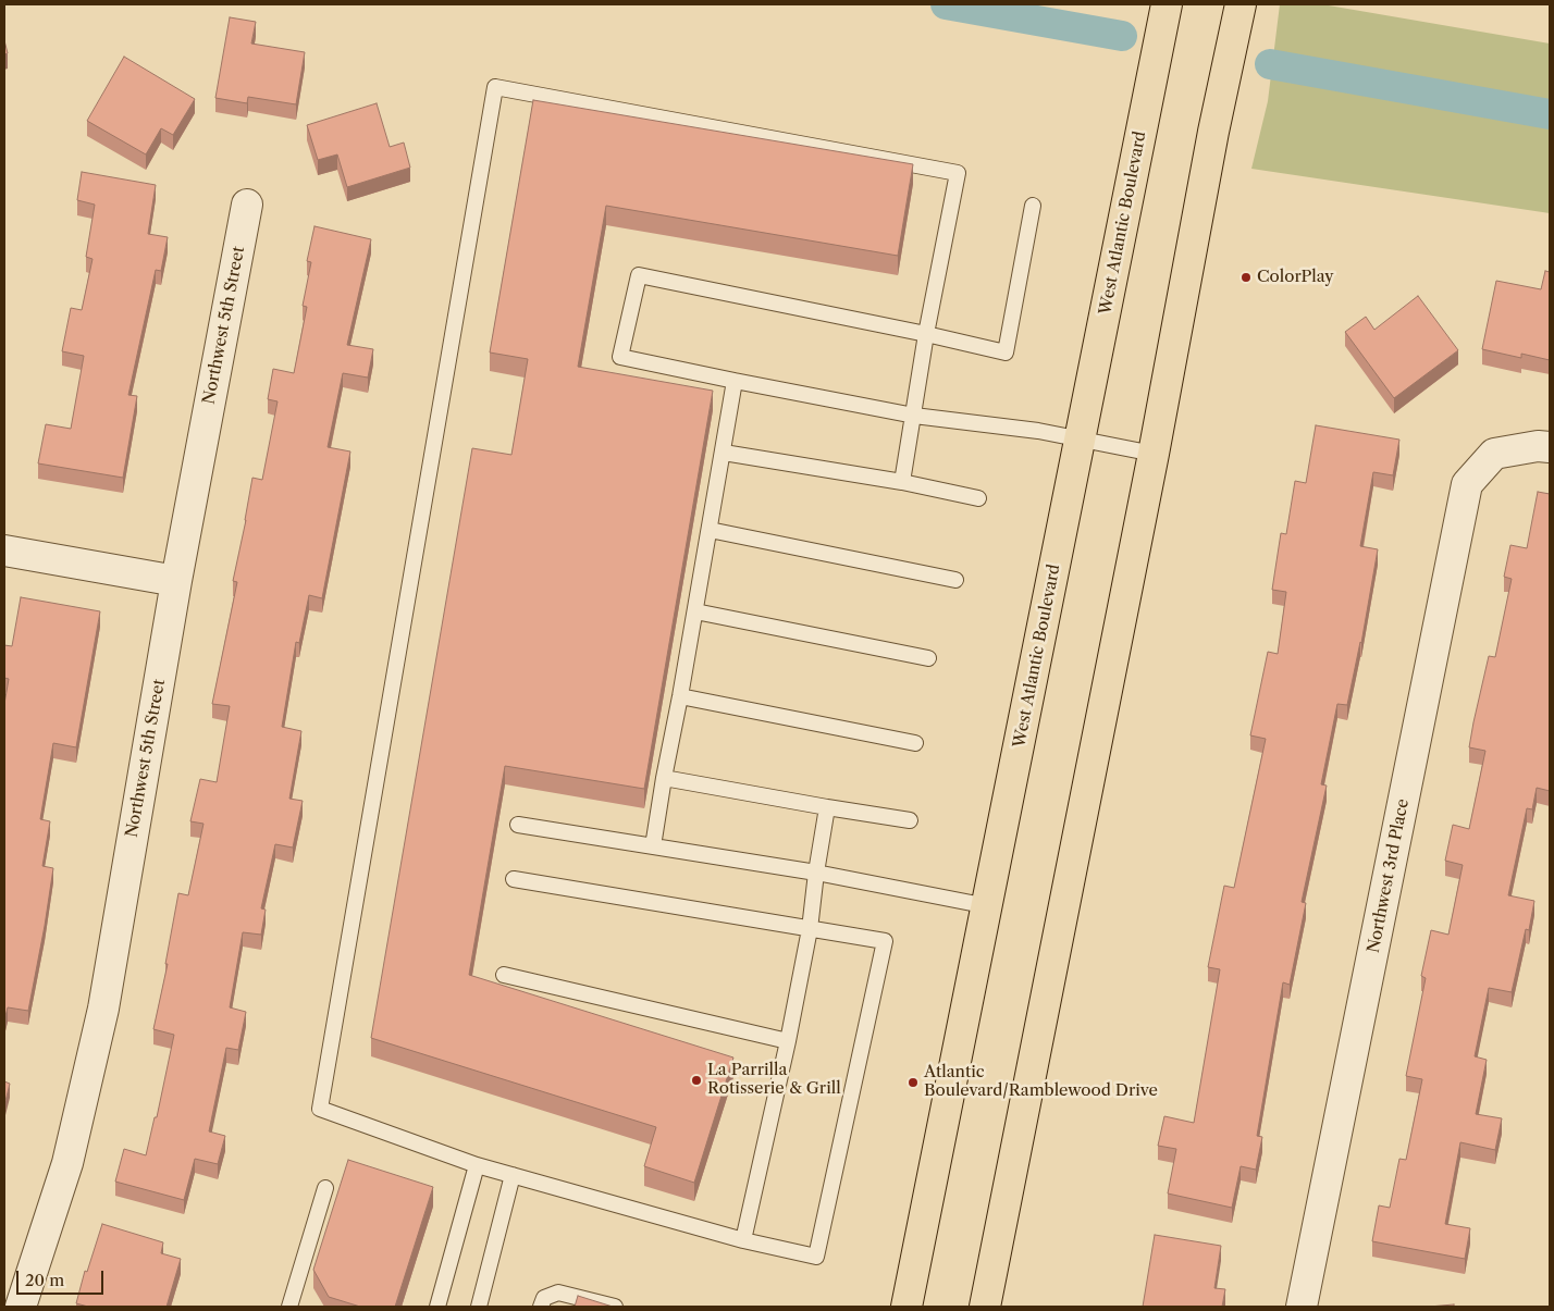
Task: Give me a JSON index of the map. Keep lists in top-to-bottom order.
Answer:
{
  "streets": {
    "main road": ["West Atlantic Boulevard"],
    "street": ["Northwest 5th Street", "Northwest 3rd Place"]
  },
  "places": ["ColorPlay", "La Parrilla Rotisserie & Grill", "Atlantic Boulevard/Ramblewood Drive"],
  "scale_bar": "20 m"
}
